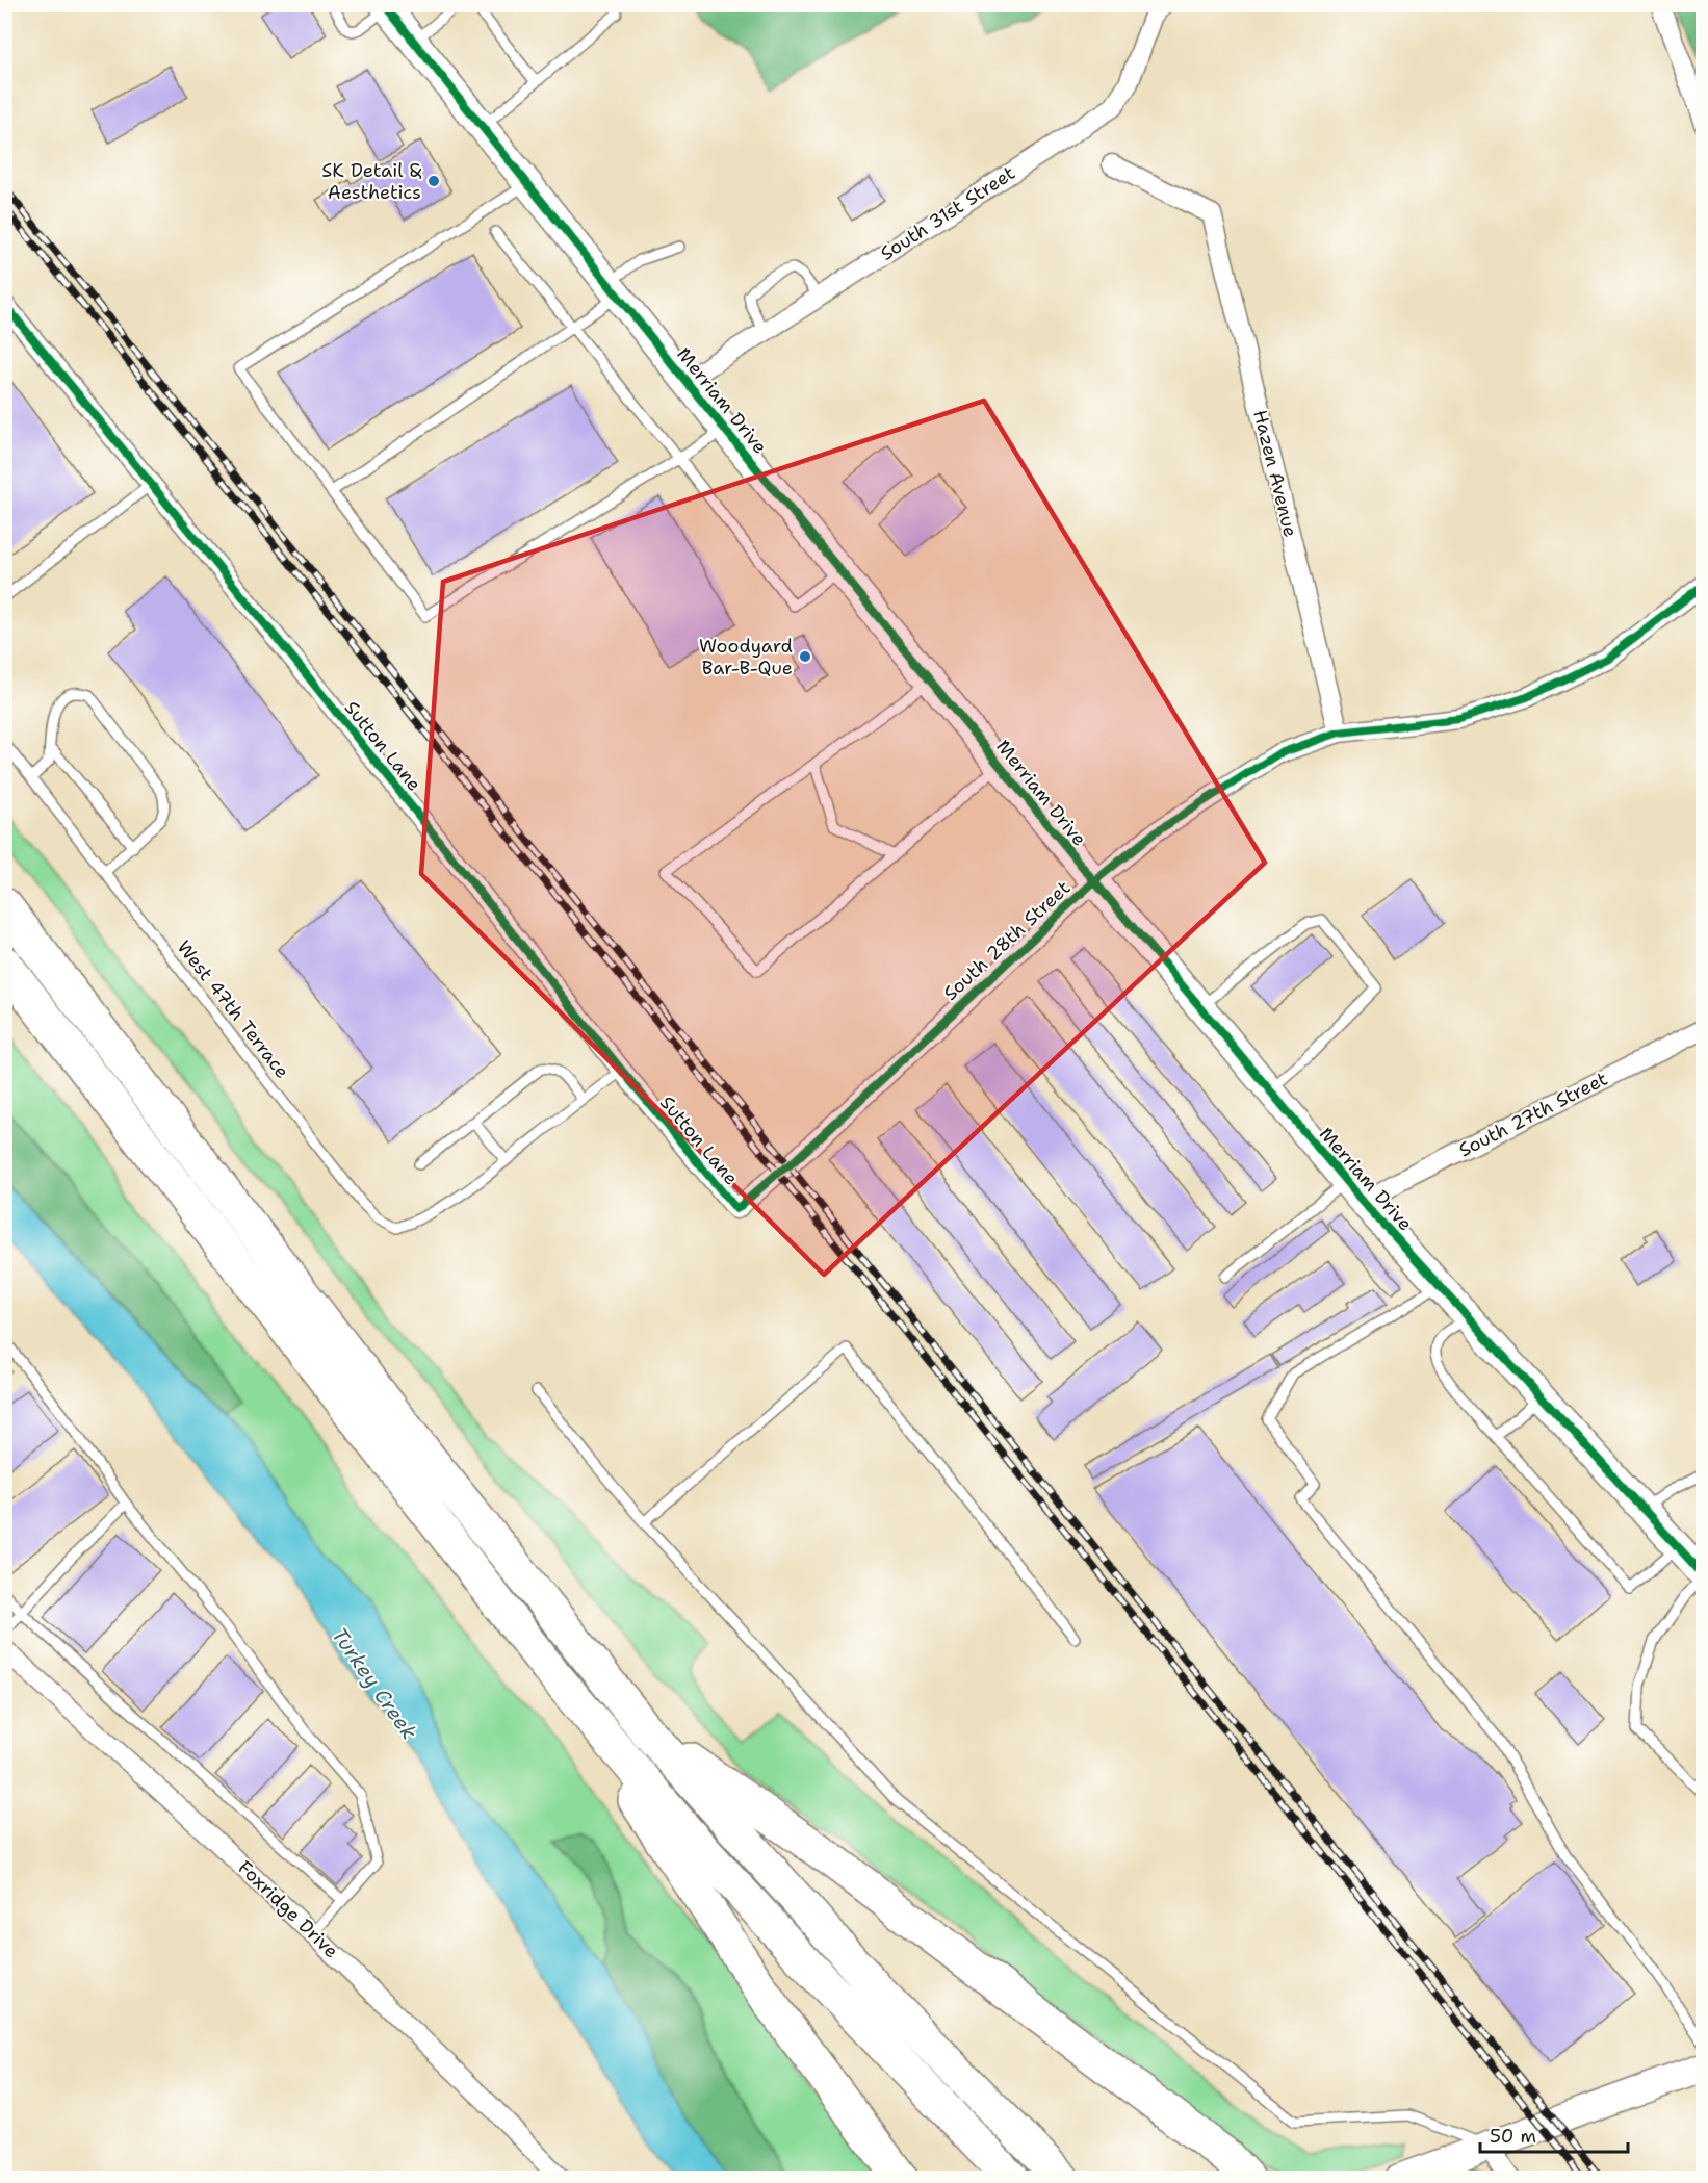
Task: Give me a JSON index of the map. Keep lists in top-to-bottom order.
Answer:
{
  "streets": {
    "main road": ["Merriam Drive"],
    "street": [
      "South 31st Street",
      "Hazen Avenue",
      "Sutton Lane",
      "South 28th Street",
      "South 27th Street",
      "Foxridge Drive"
    ],
    "lane": ["West 47th Terrace"]
  },
  "crossings": [
    ["South 31st Street", "Merriam Drive"],
    ["Merriam Drive", "South 28th Street"],
    ["Merriam Drive", "South 27th Street"],
    ["Hazen Avenue", "South 28th Street"],
    ["Sutton Lane", "South 28th Street"]
  ],
  "water": ["Turkey Creek"],
  "places": ["SK Detail & Aesthetics", "Woodyard Bar-B-Que"],
  "scale_bar": "50 m"
}
